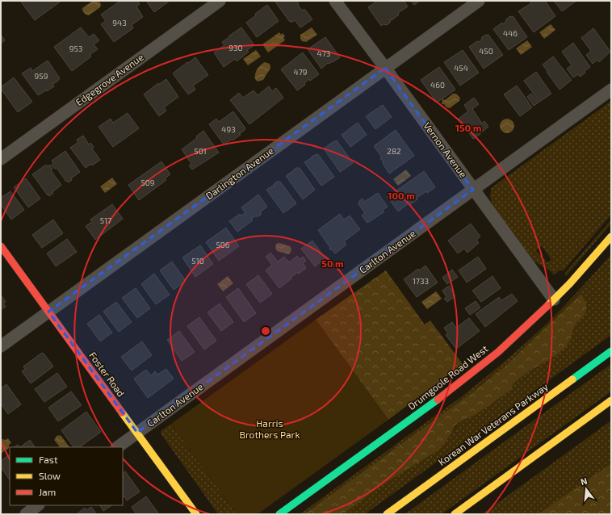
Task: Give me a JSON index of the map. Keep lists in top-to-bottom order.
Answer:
{
  "streets": {
    "main road": ["Foster Road", "Drumgoole Road West", "Korean War Veterans Parkway"],
    "street": [
      "Edgegrove Avenue",
      "Vernon Avenue",
      "Darlington Avenue",
      "Carlton Avenue"
    ]
  },
  "crossings": [
    ["Vernon Avenue", "Darlington Avenue"],
    ["Vernon Avenue", "Carlton Avenue"],
    ["Vernon Avenue", "Drumgoole Road West"],
    ["Darlington Avenue", "Foster Road"],
    ["Carlton Avenue", "Foster Road"]
  ],
  "parks": ["Harris Brothers Park"],
  "house_numbers": [
    "943",
    "446",
    "930",
    "953",
    "450",
    "473",
    "454",
    "479",
    "959",
    "460",
    "493",
    "501",
    "282",
    "509",
    "517",
    "506",
    "510",
    "1733"
  ],
  "legend": ["Fast", "Slow", "Jam"],
  "north": "top",
  "rings": ["150 m", "100 m", "50 m"]
}
